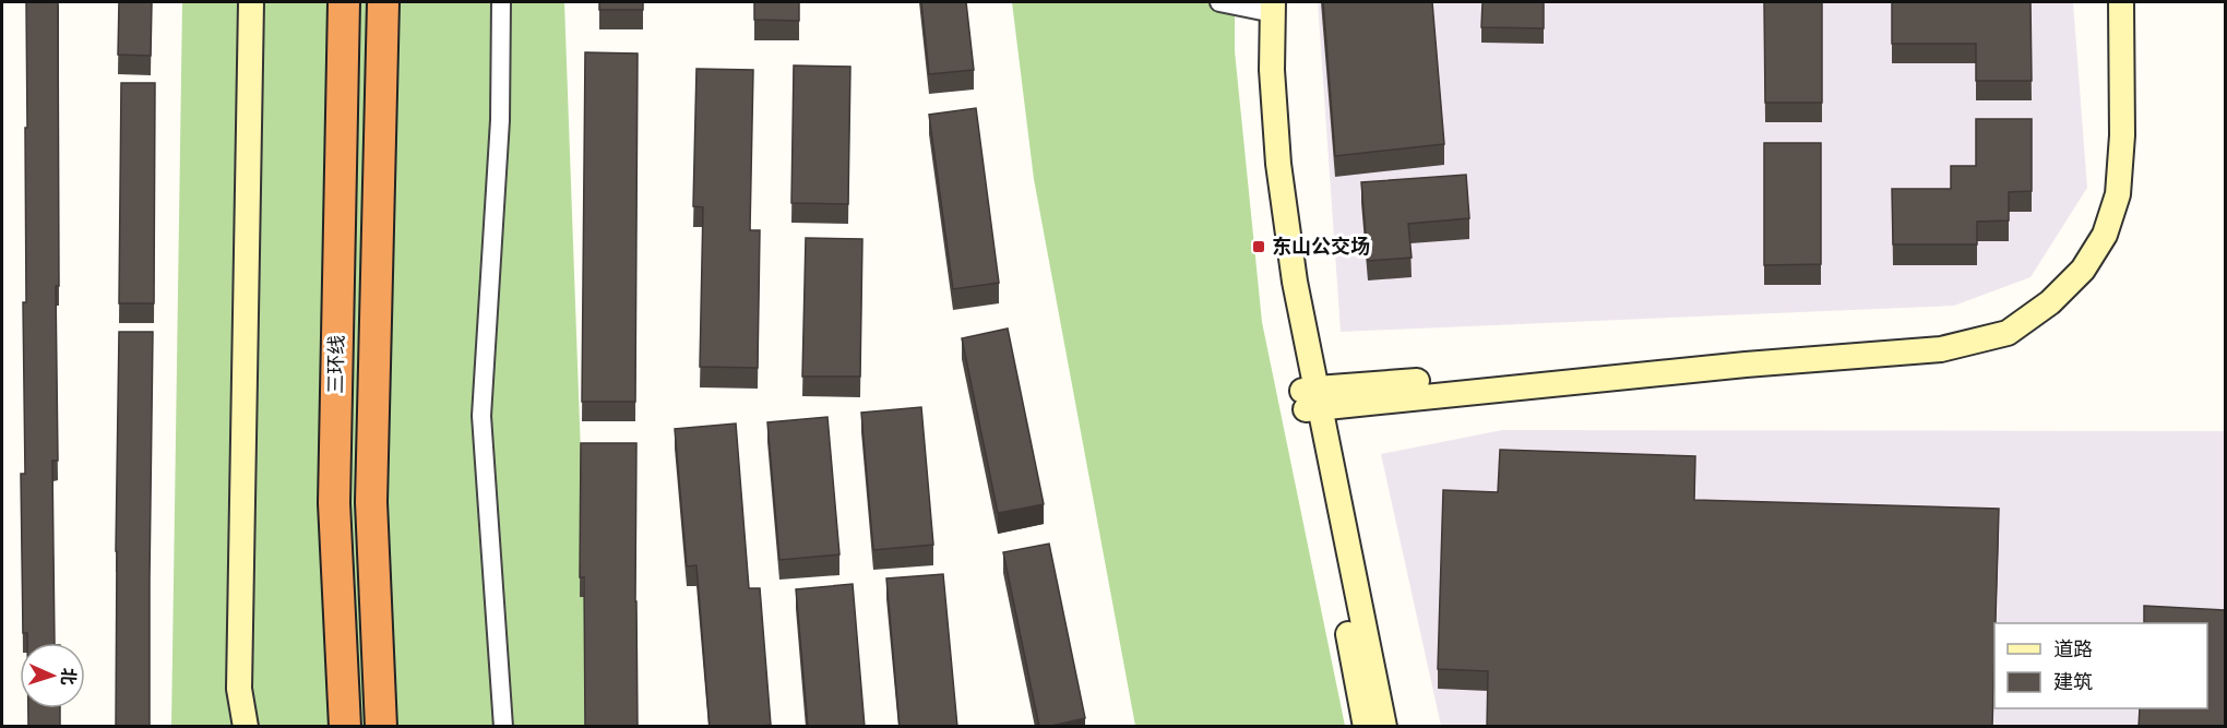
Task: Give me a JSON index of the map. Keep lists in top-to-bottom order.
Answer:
{
  "streets": {
    "highway": ["三环线"]
  },
  "places": {
    "transit": ["东山公交场"]
  },
  "legend": ["道路", "建筑"],
  "north": "right"
}
